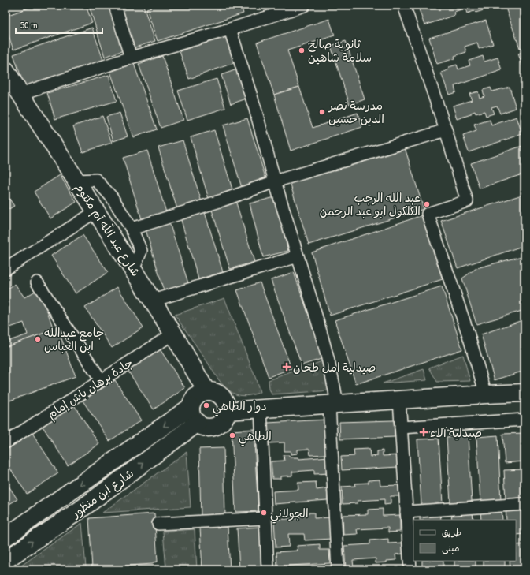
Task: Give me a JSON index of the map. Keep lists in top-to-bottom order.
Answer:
{
  "streets": {
    "main road": ["شارع عبد اللّه أم مكتوم", "شارع ابن منظور"],
    "street": ["جادة برهان باش إمام"]
  },
  "crossings": [
    ["شارع عبد اللّه أم مكتوم", "جادة برهان باش إمام"],
    ["شارع عبد اللّه أم مكتوم", "شارع ابن منظور"]
  ],
  "places": {
    "other": [
      "ثانوية صالح سلامة شاهين",
      "مدرسة نصر الدين حسين",
      "عبد الله الرجب الكلكول ابو عبد الرحمن",
      "جامع عبدالله ابن العباس",
      "دوار الطاهي",
      "الطاهي",
      "الجولاني"
    ],
    "health": ["صيدلية امل طحان", "صيدلية آلاء"]
  },
  "legend": ["طريق", "مبنى"],
  "scale_bar": "50 m"
}
